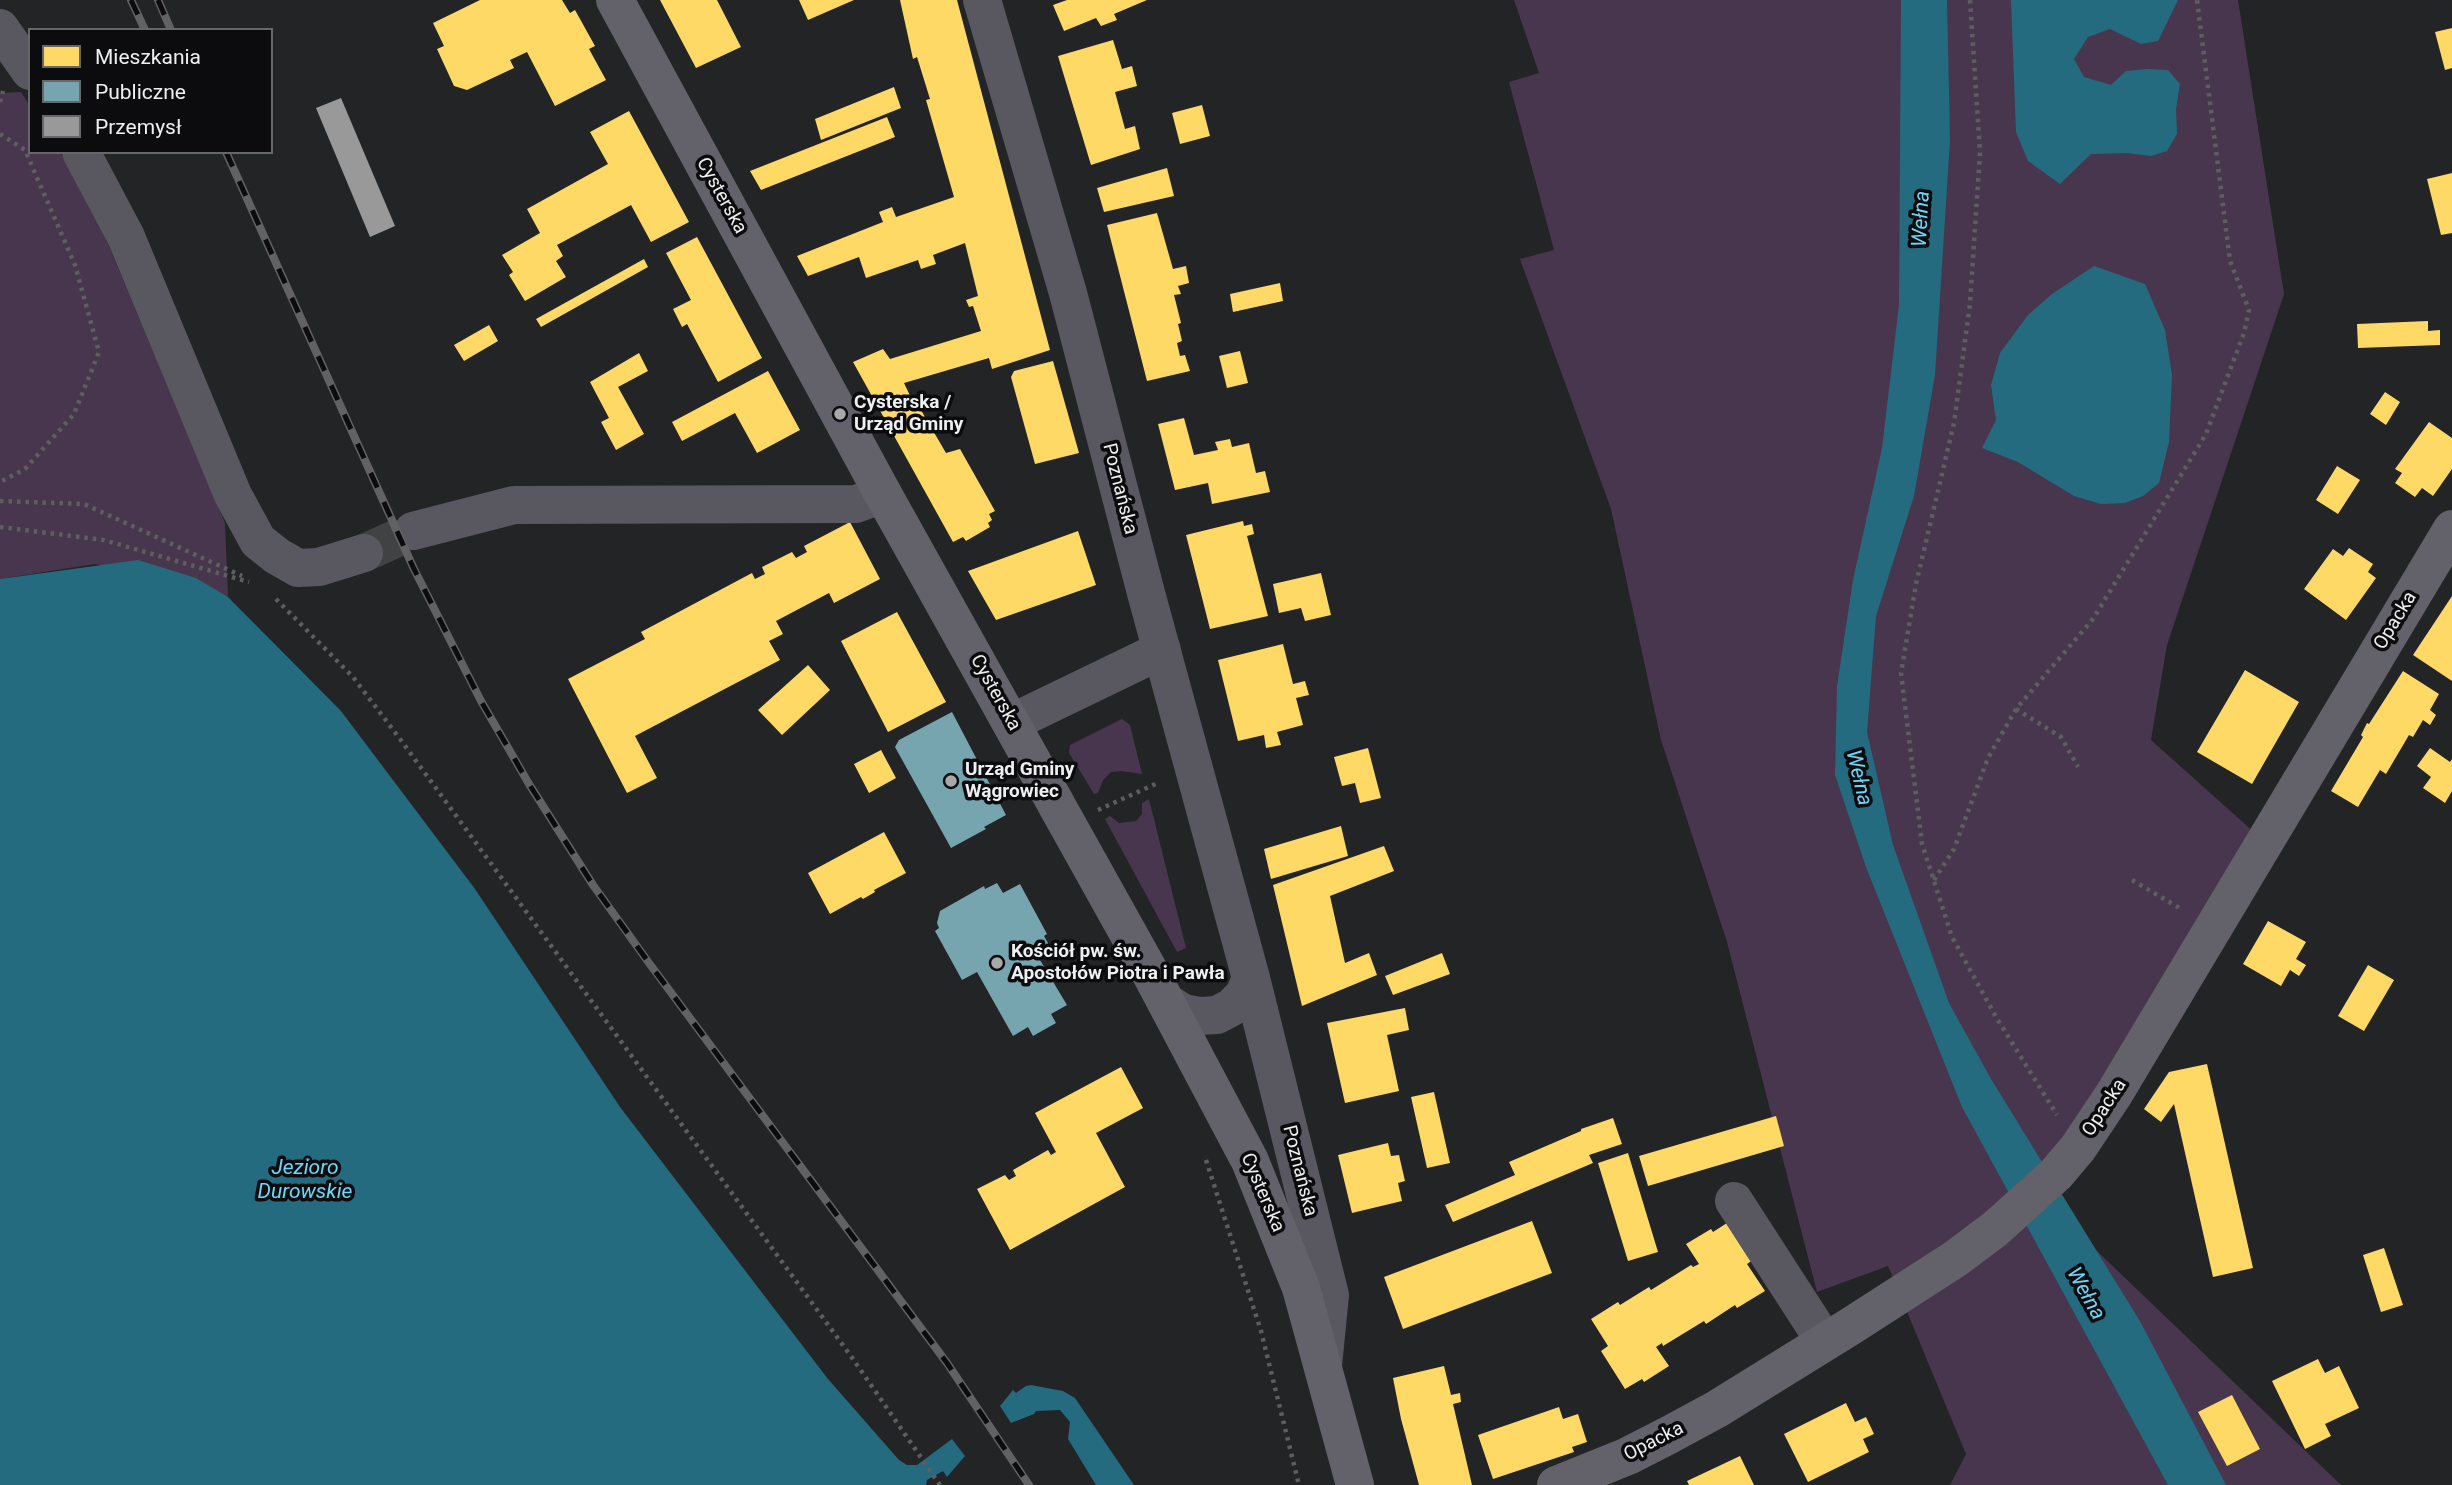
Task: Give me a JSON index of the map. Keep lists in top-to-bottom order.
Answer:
{
  "streets": {
    "main road": ["Cysterska", "Opacka"],
    "street": ["Poznańska"]
  },
  "crossings": [
    ["Cysterska", "Poznańska"]
  ],
  "water": ["Wełna", "Jezioro Durowskie"],
  "places": ["Cysterska / Urząd Gminy", "Urząd Gminy Wągrowiec", "Kościół pw. św. Apostołów Piotra i Pawła"],
  "legend": ["Mieszkania", "Publiczne", "Przemysł"]
}
